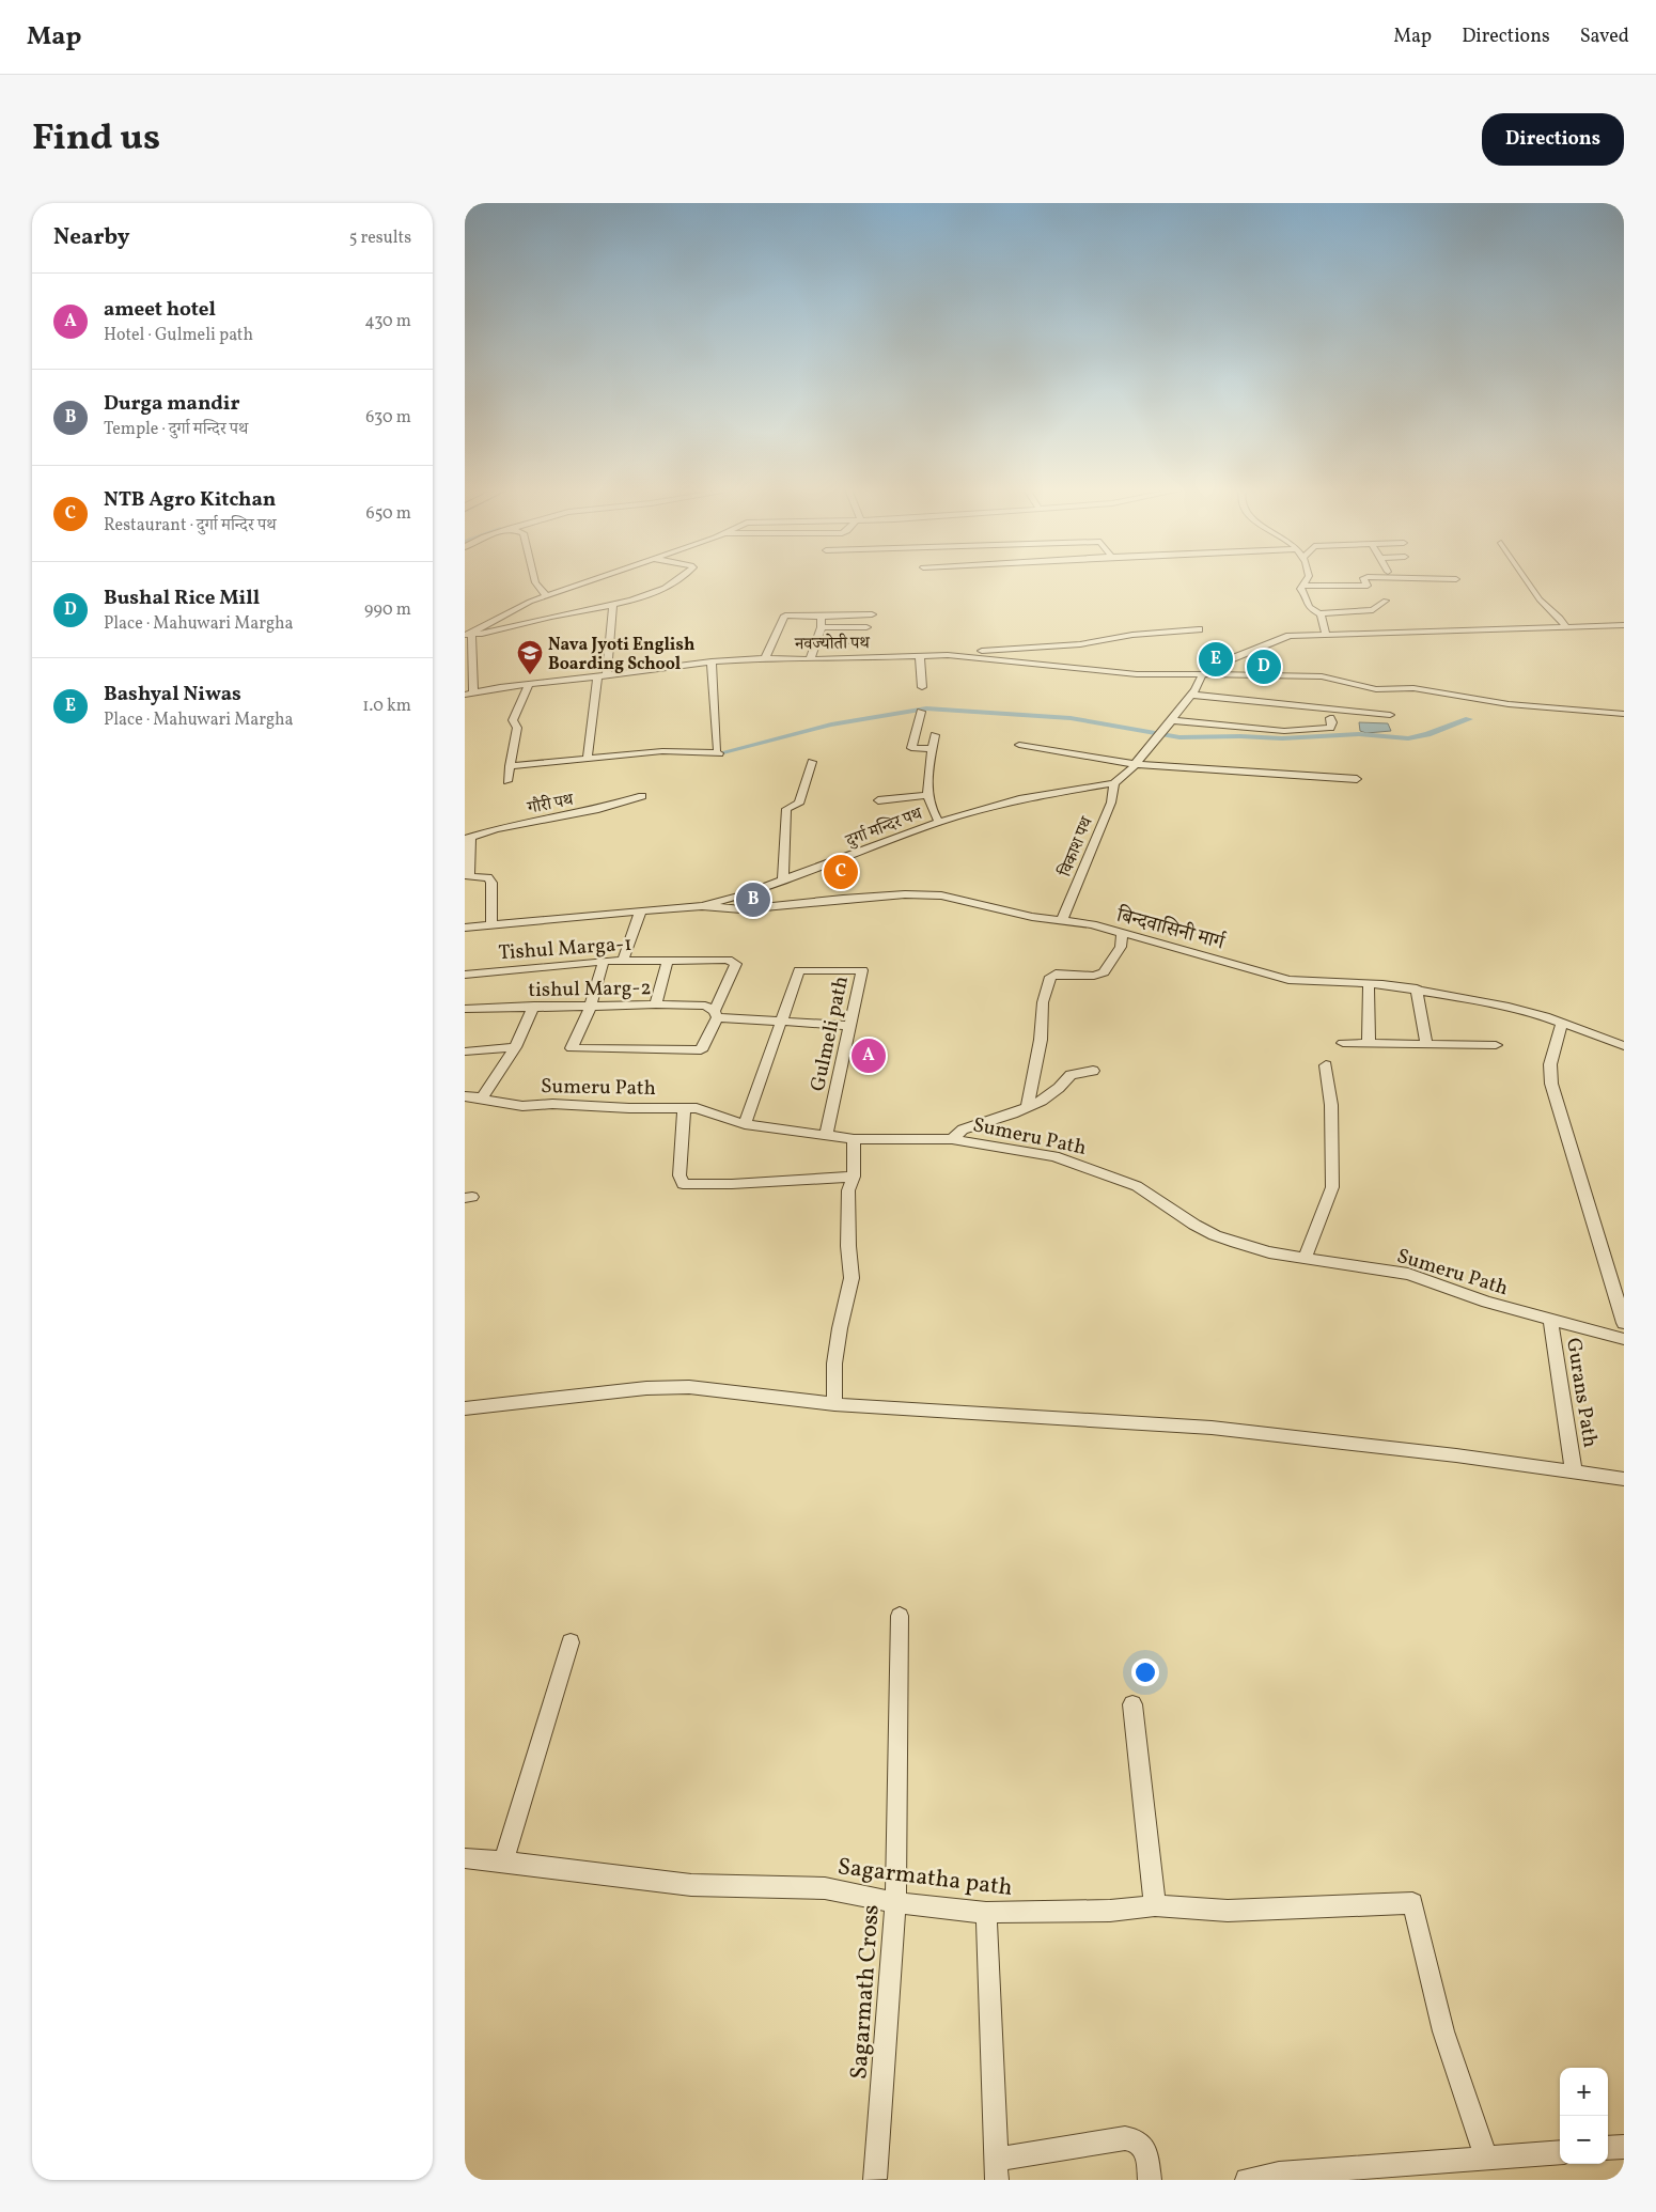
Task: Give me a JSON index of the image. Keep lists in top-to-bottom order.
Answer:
{
  "streets": {
    "street": [
      "नवज्योती पथ",
      "गौरी पथ",
      "दुर्गा मन्दिर पथ",
      "विकाश पथ",
      "बिन्दवासिनी मार्ग",
      "Tishul Marga-1",
      "tishul Marg-2",
      "Gulmeli path",
      "Sumeru Path",
      "Gurans Path",
      "Sagarmatha path",
      "Sagarmath Cross"
    ]
  },
  "crossings": [
    ["दुर्गा मन्दिर पथ", "विकाश पथ"],
    ["दुर्गा मन्दिर पथ", "बिन्दवासिनी मार्ग"],
    ["विकाश पथ", "बिन्दवासिनी मार्ग"],
    ["Tishul Marga-1", "tishul Marg-2"],
    ["tishul Marg-2", "Gulmeli path"],
    ["Gulmeli path", "Sumeru Path"],
    ["Sumeru Path", "Gurans Path"],
    ["Sagarmatha path", "Sagarmath Cross"]
  ],
  "places": {
    "school or university": ["Nava Jyoti English Boarding School"]
  },
  "page": {
    "header": "Map",
    "nav": ["Map", "Directions", "Saved"],
    "title": "Find us",
    "buttons": "Directions",
    "heading": ["Nearby", "5 results"],
    "list": [
      {
        "mark": "A",
        "name": "ameet hotel",
        "note": "Hotel · Gulmeli path",
        "value": "430 m"
      },
      {
        "mark": "B",
        "name": "Durga mandir",
        "note": "Temple · दुर्गा मन्दिर पथ",
        "value": "630 m"
      },
      {
        "mark": "C",
        "name": "NTB Agro Kitchan",
        "note": "Restaurant · दुर्गा मन्दिर पथ",
        "value": "650 m"
      },
      {
        "mark": "D",
        "name": "Bushal Rice Mill",
        "note": "Place · Mahuwari Margha",
        "value": "990 m"
      },
      {
        "mark": "E",
        "name": "Bashyal Niwas",
        "note": "Place · Mahuwari Margha",
        "value": "1.0 km"
      }
    ],
    "pins": [
      "E",
      "D",
      "C",
      "B",
      "A"
    ],
    "map_buttons": ["+", "−"]
  }
}
